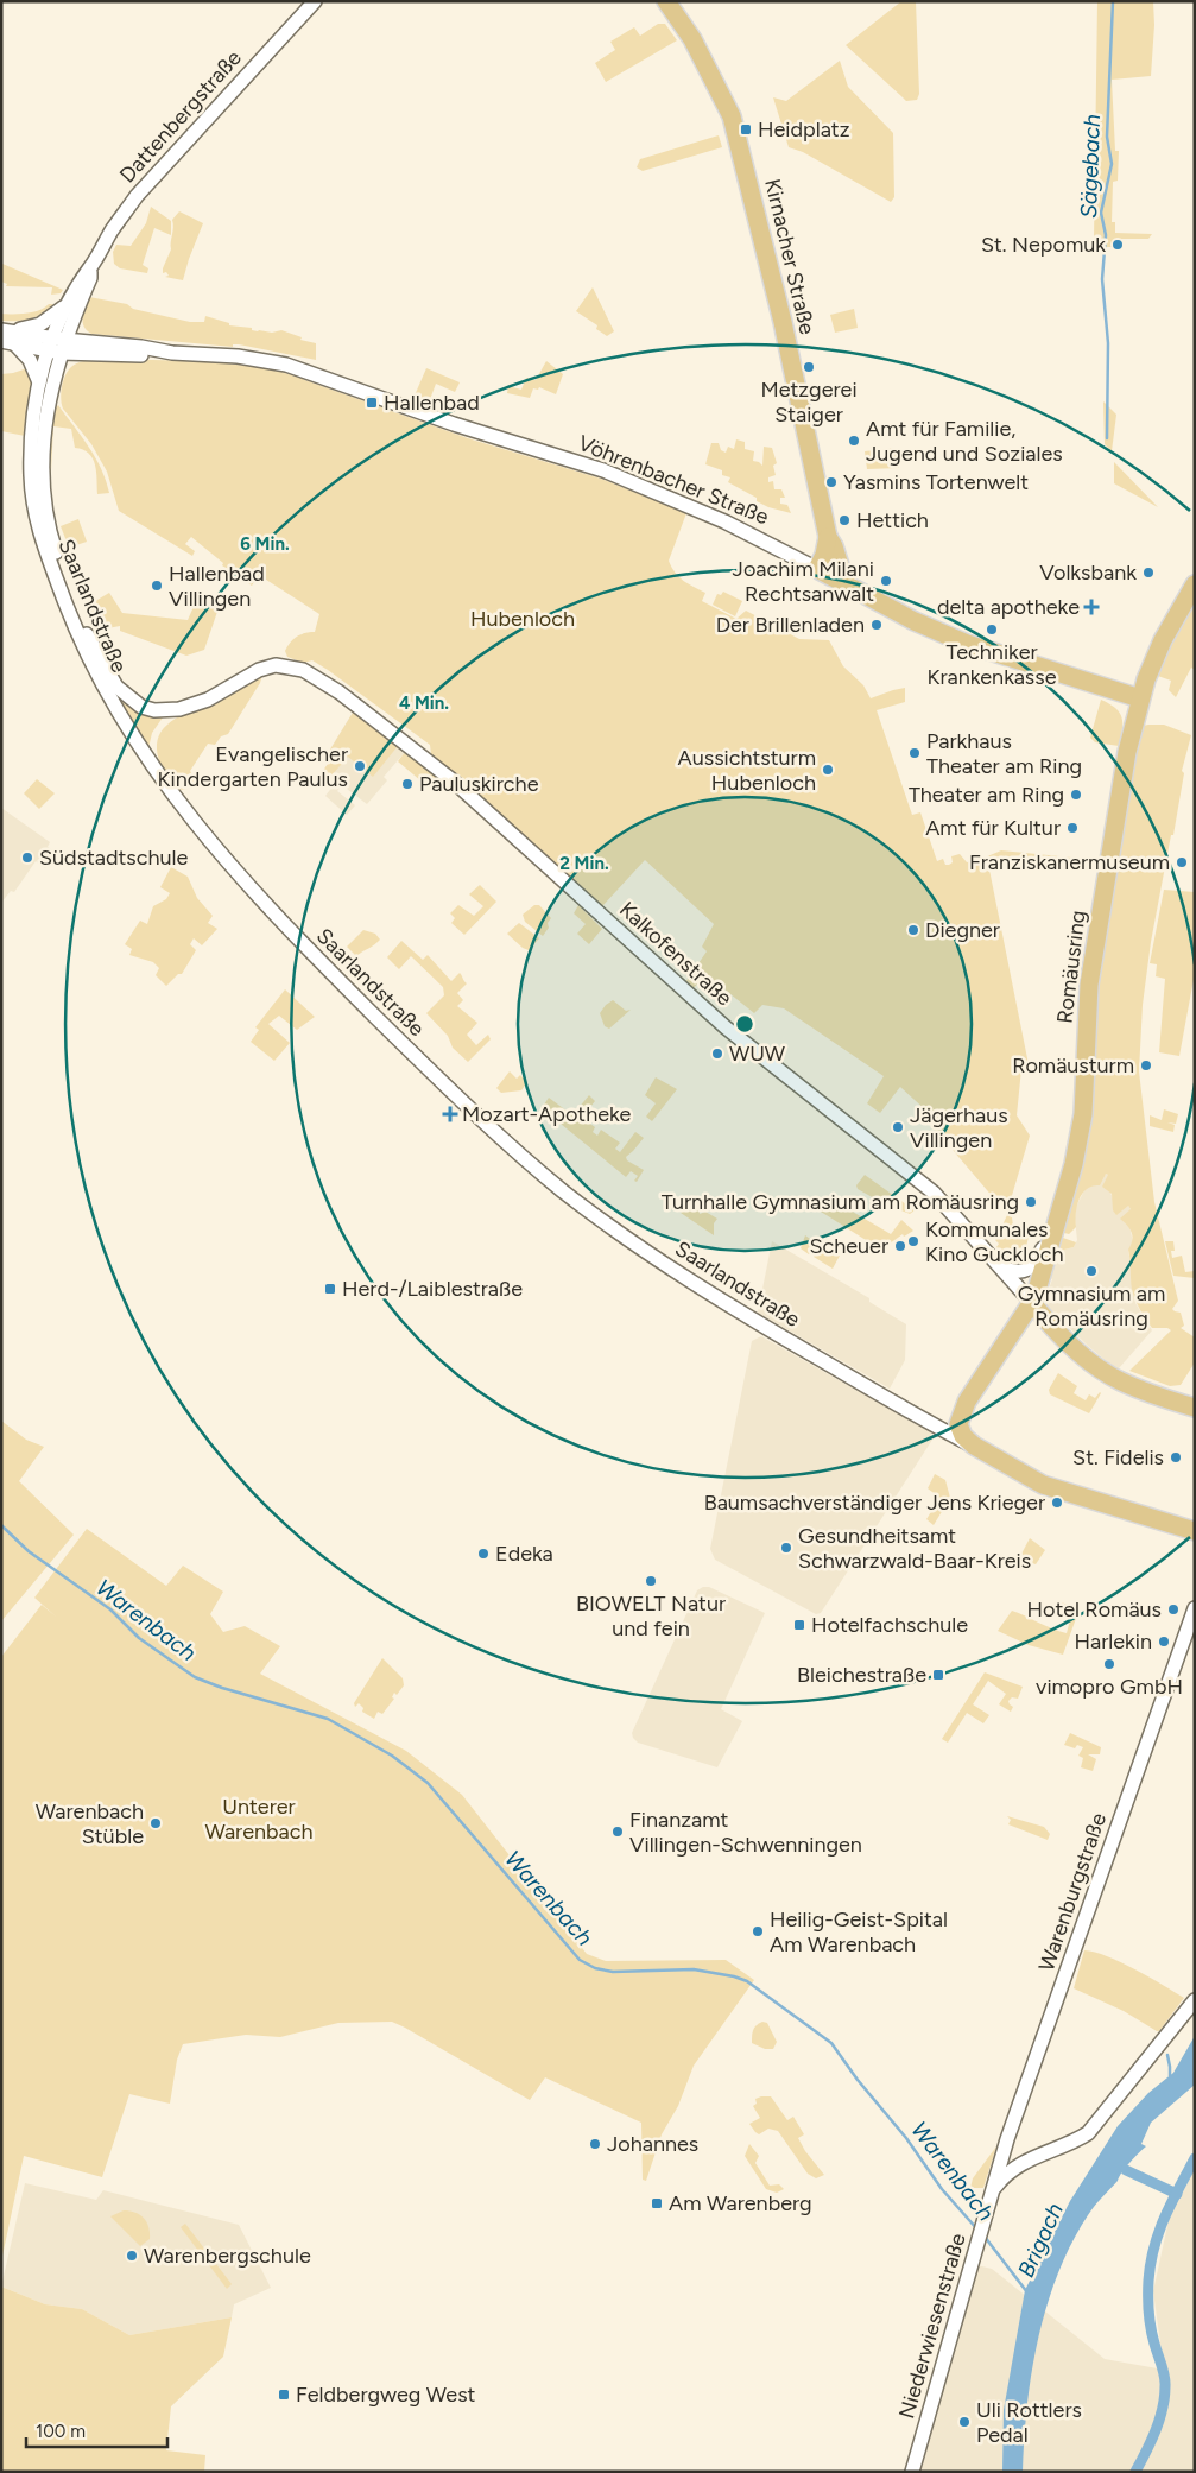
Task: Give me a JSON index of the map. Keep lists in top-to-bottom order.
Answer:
{
  "streets": {
    "main road": ["Kirnacher Straße", "Vöhrenbacher Straße", "Romäusring"],
    "street": [
      "Dattenbergstraße",
      "Saarlandstraße",
      "Kalkofenstraße",
      "Warenburgstraße",
      "Niederwiesenstraße"
    ]
  },
  "crossings": [
    ["Dattenbergstraße", "Vöhrenbacher Straße"],
    ["Dattenbergstraße", "Saarlandstraße"],
    ["Kirnacher Straße", "Vöhrenbacher Straße"],
    ["Vöhrenbacher Straße", "Saarlandstraße"],
    ["Vöhrenbacher Straße", "Romäusring"],
    ["Saarlandstraße", "Kalkofenstraße"],
    ["Kalkofenstraße", "Romäusring"],
    ["Warenburgstraße", "Niederwiesenstraße"]
  ],
  "water": ["Sägebach", "Warenbach", "Brigach"],
  "parks": ["Hubenloch", "Unterer Warenbach"],
  "places": {
    "transit": [
      "Heidplatz",
      "Hallenbad",
      "Herd-/Laiblestraße",
      "Hotelfachschule",
      "Bleichestraße",
      "Am Warenberg",
      "Feldbergweg West"
    ],
    "other": [
      "St. Nepomuk",
      "Metzgerei Staiger",
      "Amt für Familie, Jugend und Soziales",
      "Yasmins Tortenwelt",
      "Hettich",
      "Volksbank",
      "Joachim Milani Rechtsanwalt",
      "Hallenbad Villingen",
      "Der Brillenladen",
      "Techniker Krankenkasse",
      "Parkhaus Theater am Ring",
      "Evangelischer Kindergarten Paulus",
      "Aussichtsturm Hubenloch",
      "Pauluskirche",
      "Theater am Ring",
      "Amt für Kultur",
      "Südstadtschule",
      "Franziskanermuseum",
      "Diegner",
      "WUW",
      "Romäusturm",
      "Jägerhaus Villingen",
      "Turnhalle Gymnasium am Romäusring",
      "Kommunales Kino Guckloch",
      "Scheuer",
      "Gymnasium am Romäusring",
      "St. Fidelis",
      "Baumsachverständiger Jens Krieger",
      "Gesundheitsamt Schwarzwald-Baar-Kreis",
      "Edeka",
      "BIOWELT Natur und fein",
      "Hotel Romäus",
      "Harlekin",
      "vimopro GmbH",
      "Warenbach Stüble",
      "Finanzamt Villingen-Schwenningen",
      "Heilig-Geist-Spital Am Warenbach",
      "Johannes",
      "Warenbergschule",
      "Uli Rottlers Pedal"
    ],
    "health": ["delta apotheke", "Mozart-Apotheke"]
  },
  "scale_bar": "100 m",
  "rings": ["6 Min.", "4 Min.", "2 Min."]
}
